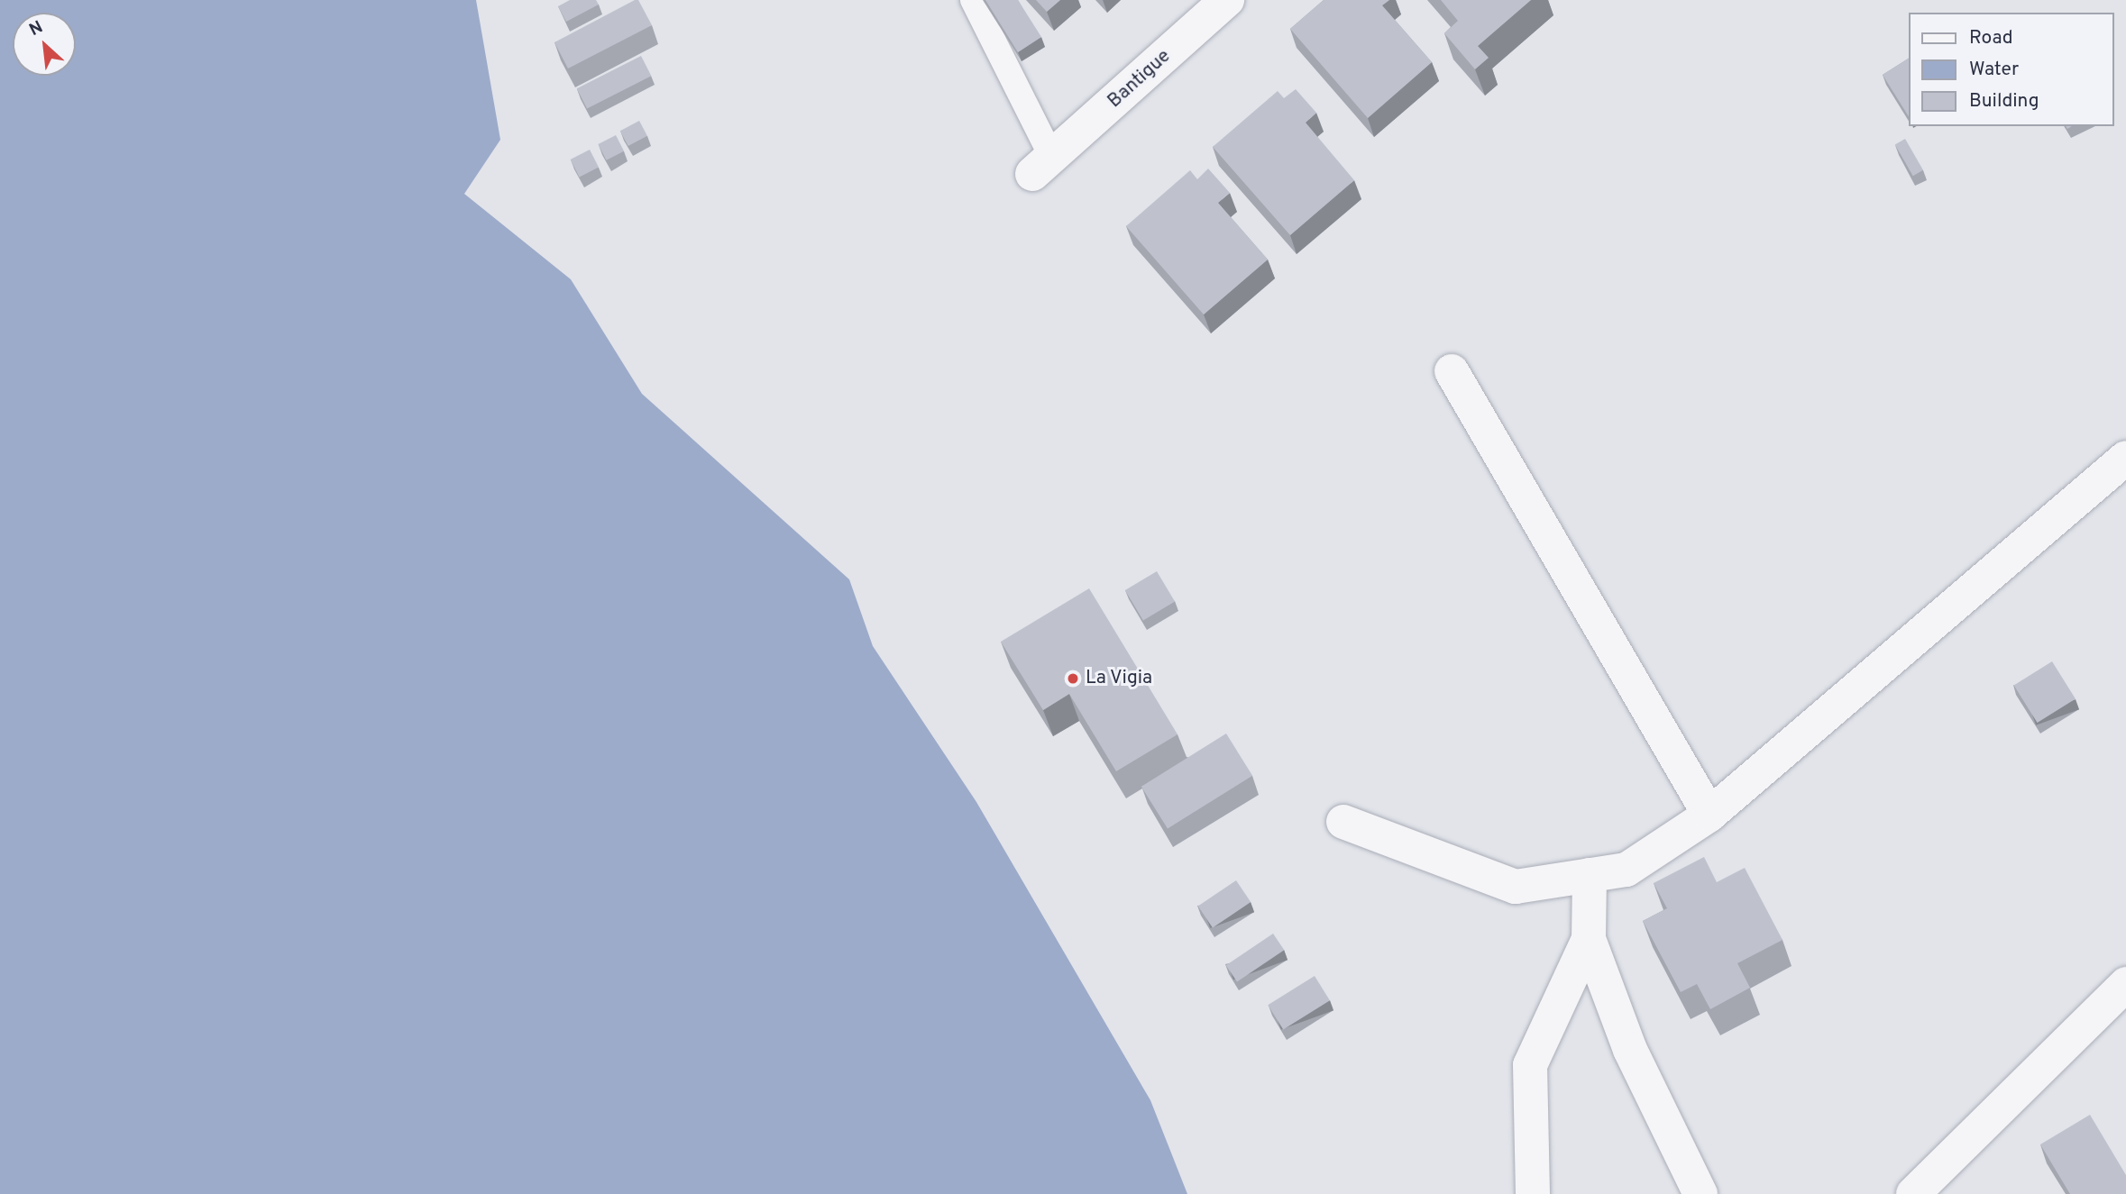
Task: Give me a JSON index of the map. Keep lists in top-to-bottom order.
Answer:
{
  "streets": {
    "street": ["Bantigue"]
  },
  "places": ["La Vigia"],
  "legend": ["Road", "Water", "Building"],
  "north": "top left"
}
